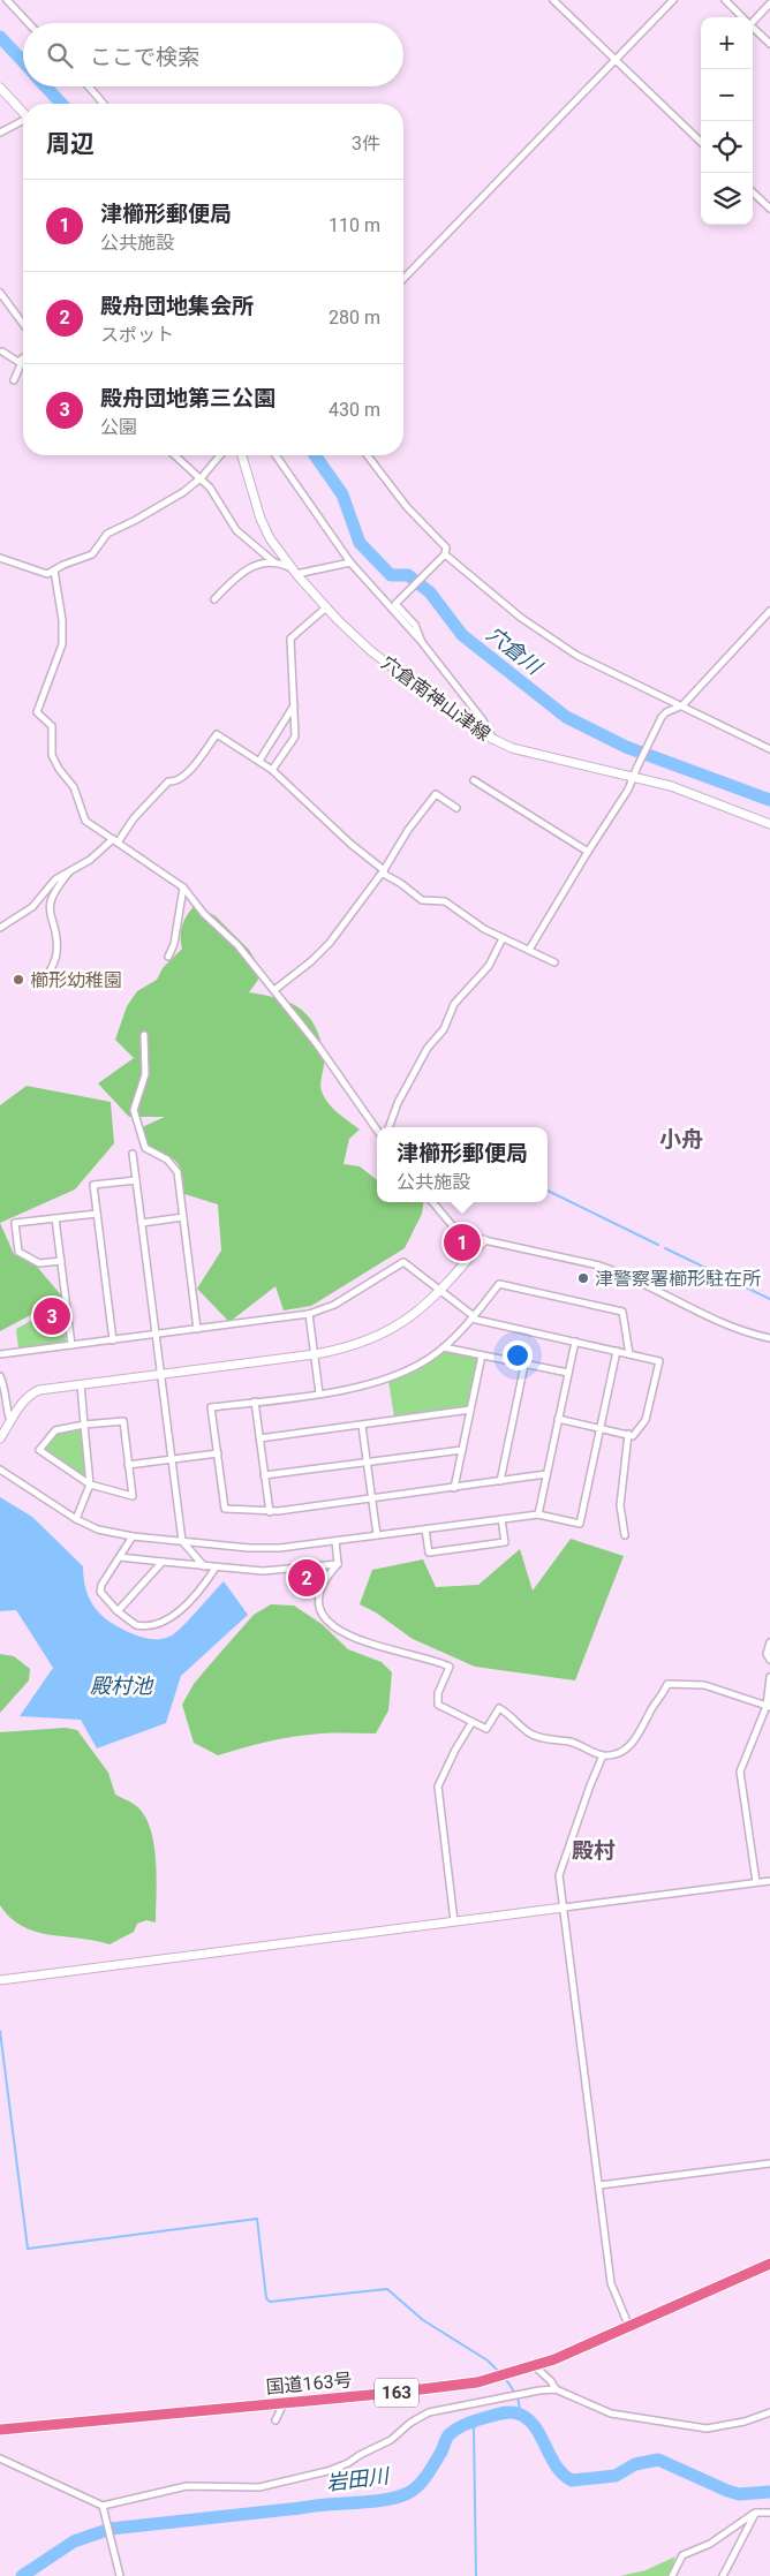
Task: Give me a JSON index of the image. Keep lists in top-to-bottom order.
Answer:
{
  "streets": {
    "highway": ["国道163号", "163"],
    "street": ["穴倉南神山津線"]
  },
  "districts": ["小舟", "殿村"],
  "water": ["穴倉川", "殿村池", "岩田川"],
  "places": ["櫛形幼稚園", "津警察署櫛形駐在所"],
  "page": {
    "map_buttons": ["+", "−"],
    "search": "ここで検索",
    "heading": ["周辺", "3件"],
    "list": [
      {
        "mark": "1",
        "name": "津櫛形郵便局",
        "note": "公共施設",
        "value": "110 m"
      },
      {
        "mark": "2",
        "name": "殿舟団地集会所",
        "note": "スポット",
        "value": "280 m"
      },
      {
        "mark": "3",
        "name": "殿舟団地第三公園",
        "note": "公園",
        "value": "430 m"
      }
    ],
    "popup": ["津櫛形郵便局", "公共施設"],
    "pins": ["1", "3", "2"]
  }
}
